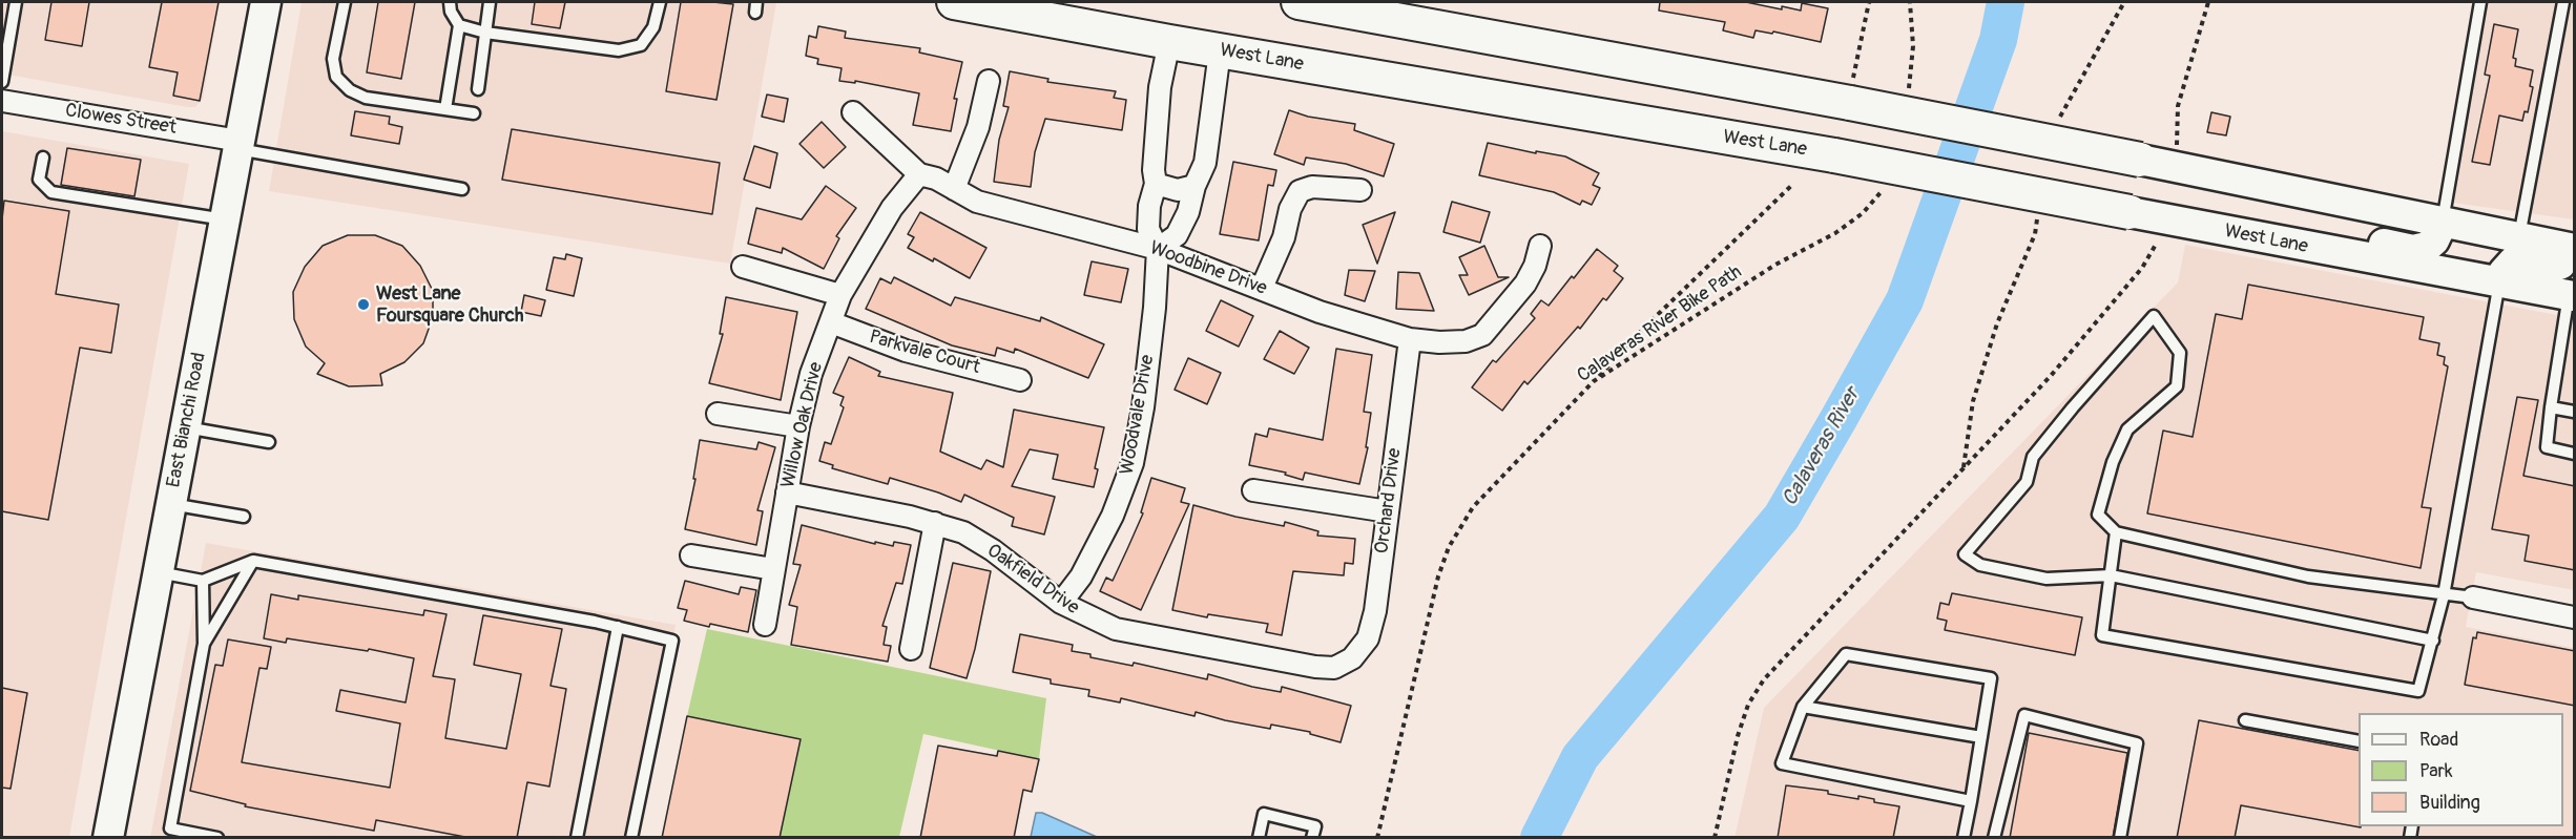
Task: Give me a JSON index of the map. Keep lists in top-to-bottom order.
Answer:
{
  "streets": {
    "main road": ["West Lane", "East Bianchi Road"],
    "street": [
      "Clowes Street",
      "Woodbine Drive",
      "Parkvale Court",
      "Woodvale Drive",
      "Willow Oak Drive",
      "Orchard Drive",
      "Oakfield Drive"
    ],
    "path": ["Calaveras River Bike Path"]
  },
  "crossings": [
    ["West Lane", "Woodvale Drive"],
    ["Clowes Street", "East Bianchi Road"],
    ["Woodbine Drive", "Woodvale Drive"],
    ["Woodbine Drive", "Willow Oak Drive"],
    ["Woodbine Drive", "Orchard Drive"],
    ["Parkvale Court", "Willow Oak Drive"],
    ["Woodvale Drive", "Oakfield Drive"],
    ["Willow Oak Drive", "Oakfield Drive"],
    ["Orchard Drive", "Oakfield Drive"]
  ],
  "water": ["Calaveras River"],
  "places": ["West Lane Foursquare Church"],
  "legend": ["Road", "Park", "Building"]
}
